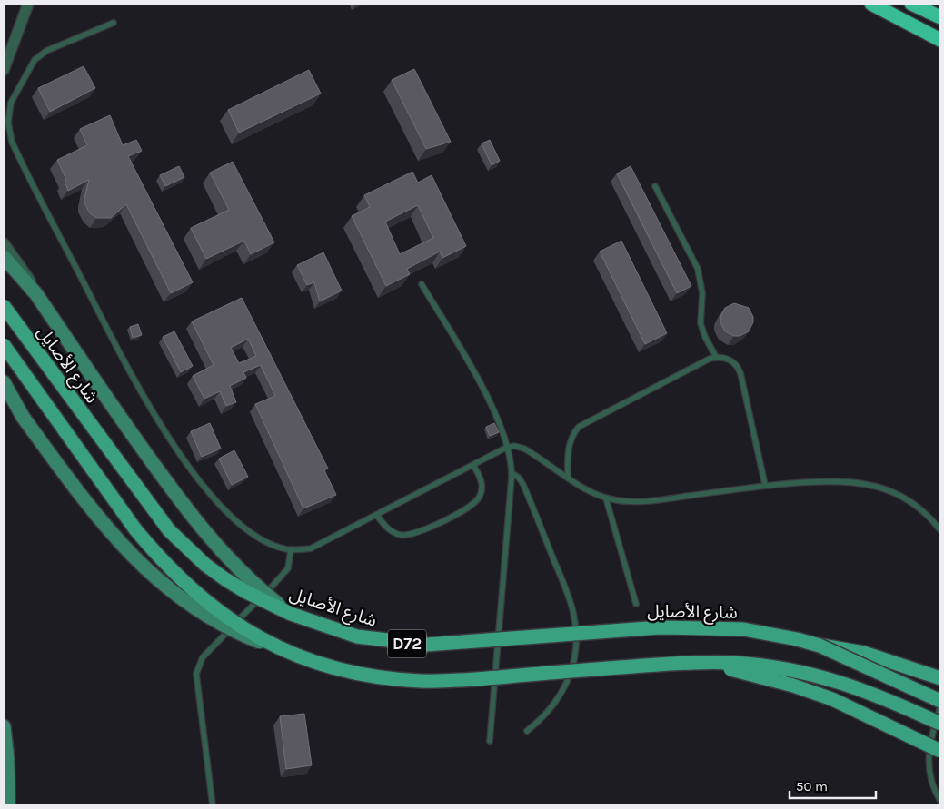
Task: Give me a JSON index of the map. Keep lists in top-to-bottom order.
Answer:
{
  "streets": {
    "main road": ["شارع الأصايل", "D72"]
  },
  "scale_bar": "50 m"
}
